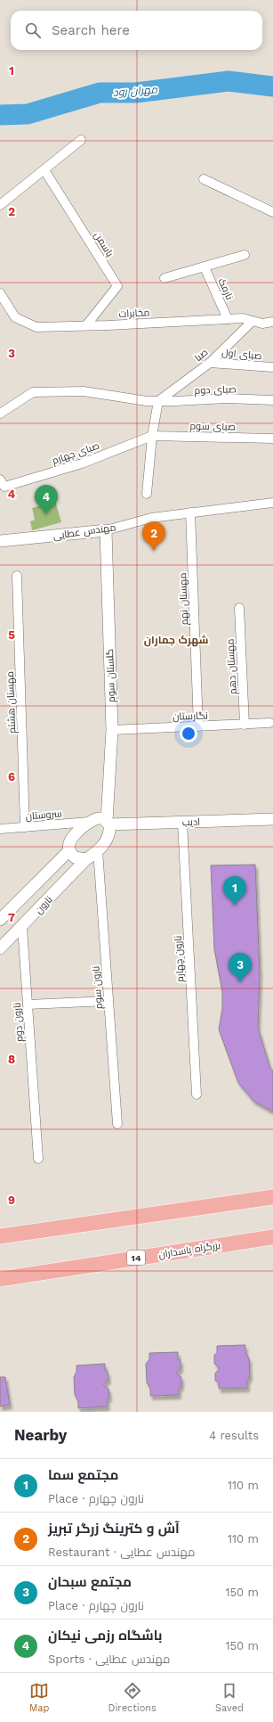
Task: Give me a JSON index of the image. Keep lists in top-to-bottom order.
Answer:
{
  "streets": {
    "highway": ["بزرگراه پاسداران", "14"],
    "street": [
      "یاسمن",
      "نارمک",
      "مخابرات",
      "صبای اول",
      "صبا",
      "صبای دوم",
      "صبای سوم",
      "صبای چهارم",
      "مهندس عطایی",
      "مهستان نهم",
      "مهستان دهم",
      "گلستان سوم",
      "مهستان هشتم",
      "نگارستان",
      "سروستان",
      "ادیب",
      "نارون",
      "نارون چهارم",
      "نارون سوم",
      "نارون دوم"
    ]
  },
  "crossings": [
    ["یاسمن", "مخابرات"],
    ["نارمک", "مخابرات"],
    ["مخابرات", "صبا"],
    ["صبای اول", "صبا"],
    ["صبا", "صبای دوم"],
    ["صبای سوم", "صبای چهارم"],
    ["مهندس عطایی", "مهستان نهم"],
    ["مهندس عطایی", "گلستان سوم"],
    ["مهستان نهم", "نگارستان"],
    ["مهستان دهم", "نگارستان"],
    ["گلستان سوم", "نگارستان"],
    ["گلستان سوم", "ادیب"],
    ["گلستان سوم", "نارون"],
    ["گلستان سوم", "نارون سوم"],
    ["مهستان هشتم", "سروستان"],
    ["سروستان", "ادیب"],
    ["ادیب", "نارون چهارم"],
    ["نارون", "نارون سوم"],
    ["نارون", "نارون دوم"]
  ],
  "districts": ["شهرک جماران"],
  "water": ["مهران رود"],
  "page": {
    "search": "Search here",
    "pins": [
      "4",
      "2",
      "1",
      "3"
    ],
    "heading": ["Nearby", "4 results"],
    "list": [
      {
        "mark": "1",
        "name": "مجتمع سما",
        "note": "Place · نارون چهارم",
        "value": "110 m"
      },
      {
        "mark": "2",
        "name": "آش و کترینگ زرگر تبریز",
        "note": "Restaurant · مهندس عطایی",
        "value": "110 m"
      },
      {
        "mark": "3",
        "name": "مجتمع سبحان",
        "note": "Place · نارون چهارم",
        "value": "150 m"
      },
      {
        "mark": "4",
        "name": "باشگاه رزمی نیکان",
        "note": "Sports · مهندس عطایی",
        "value": "150 m"
      }
    ],
    "nav": ["Map", "Directions", "Saved"]
  },
  "grid": {
    "rows": [
      "1",
      "2",
      "3",
      "4",
      "5",
      "6",
      "7",
      "8",
      "9"
    ]
  }
}
